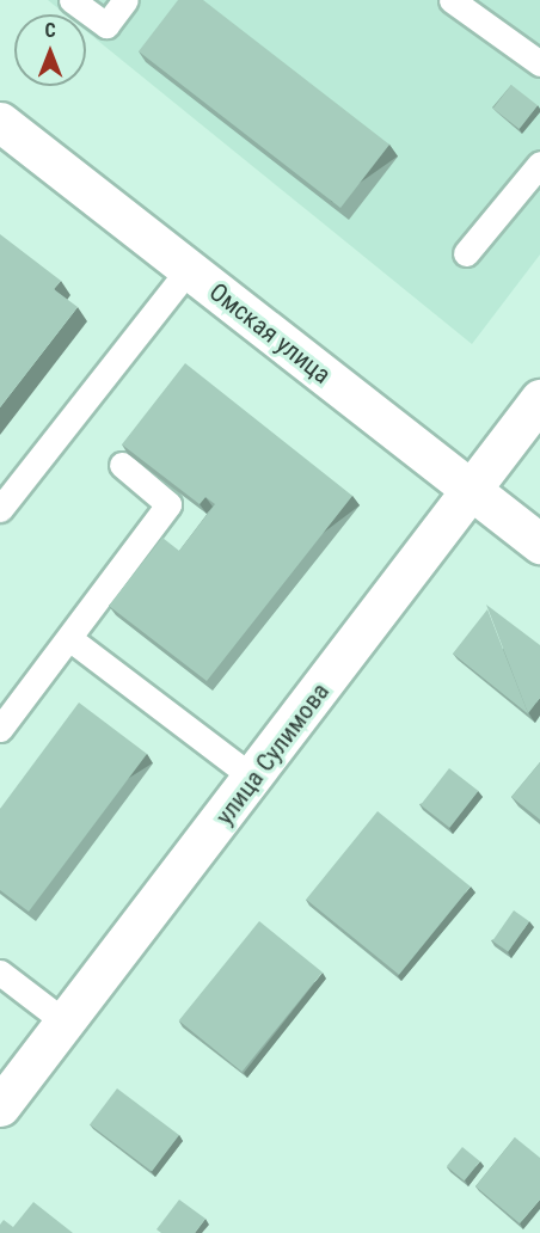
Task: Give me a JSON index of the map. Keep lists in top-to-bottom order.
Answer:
{
  "streets": {
    "street": ["Омская улица", "улица Сулимова"]
  },
  "crossings": [
    ["Омская улица", "улица Сулимова"]
  ],
  "north": "top"
}
